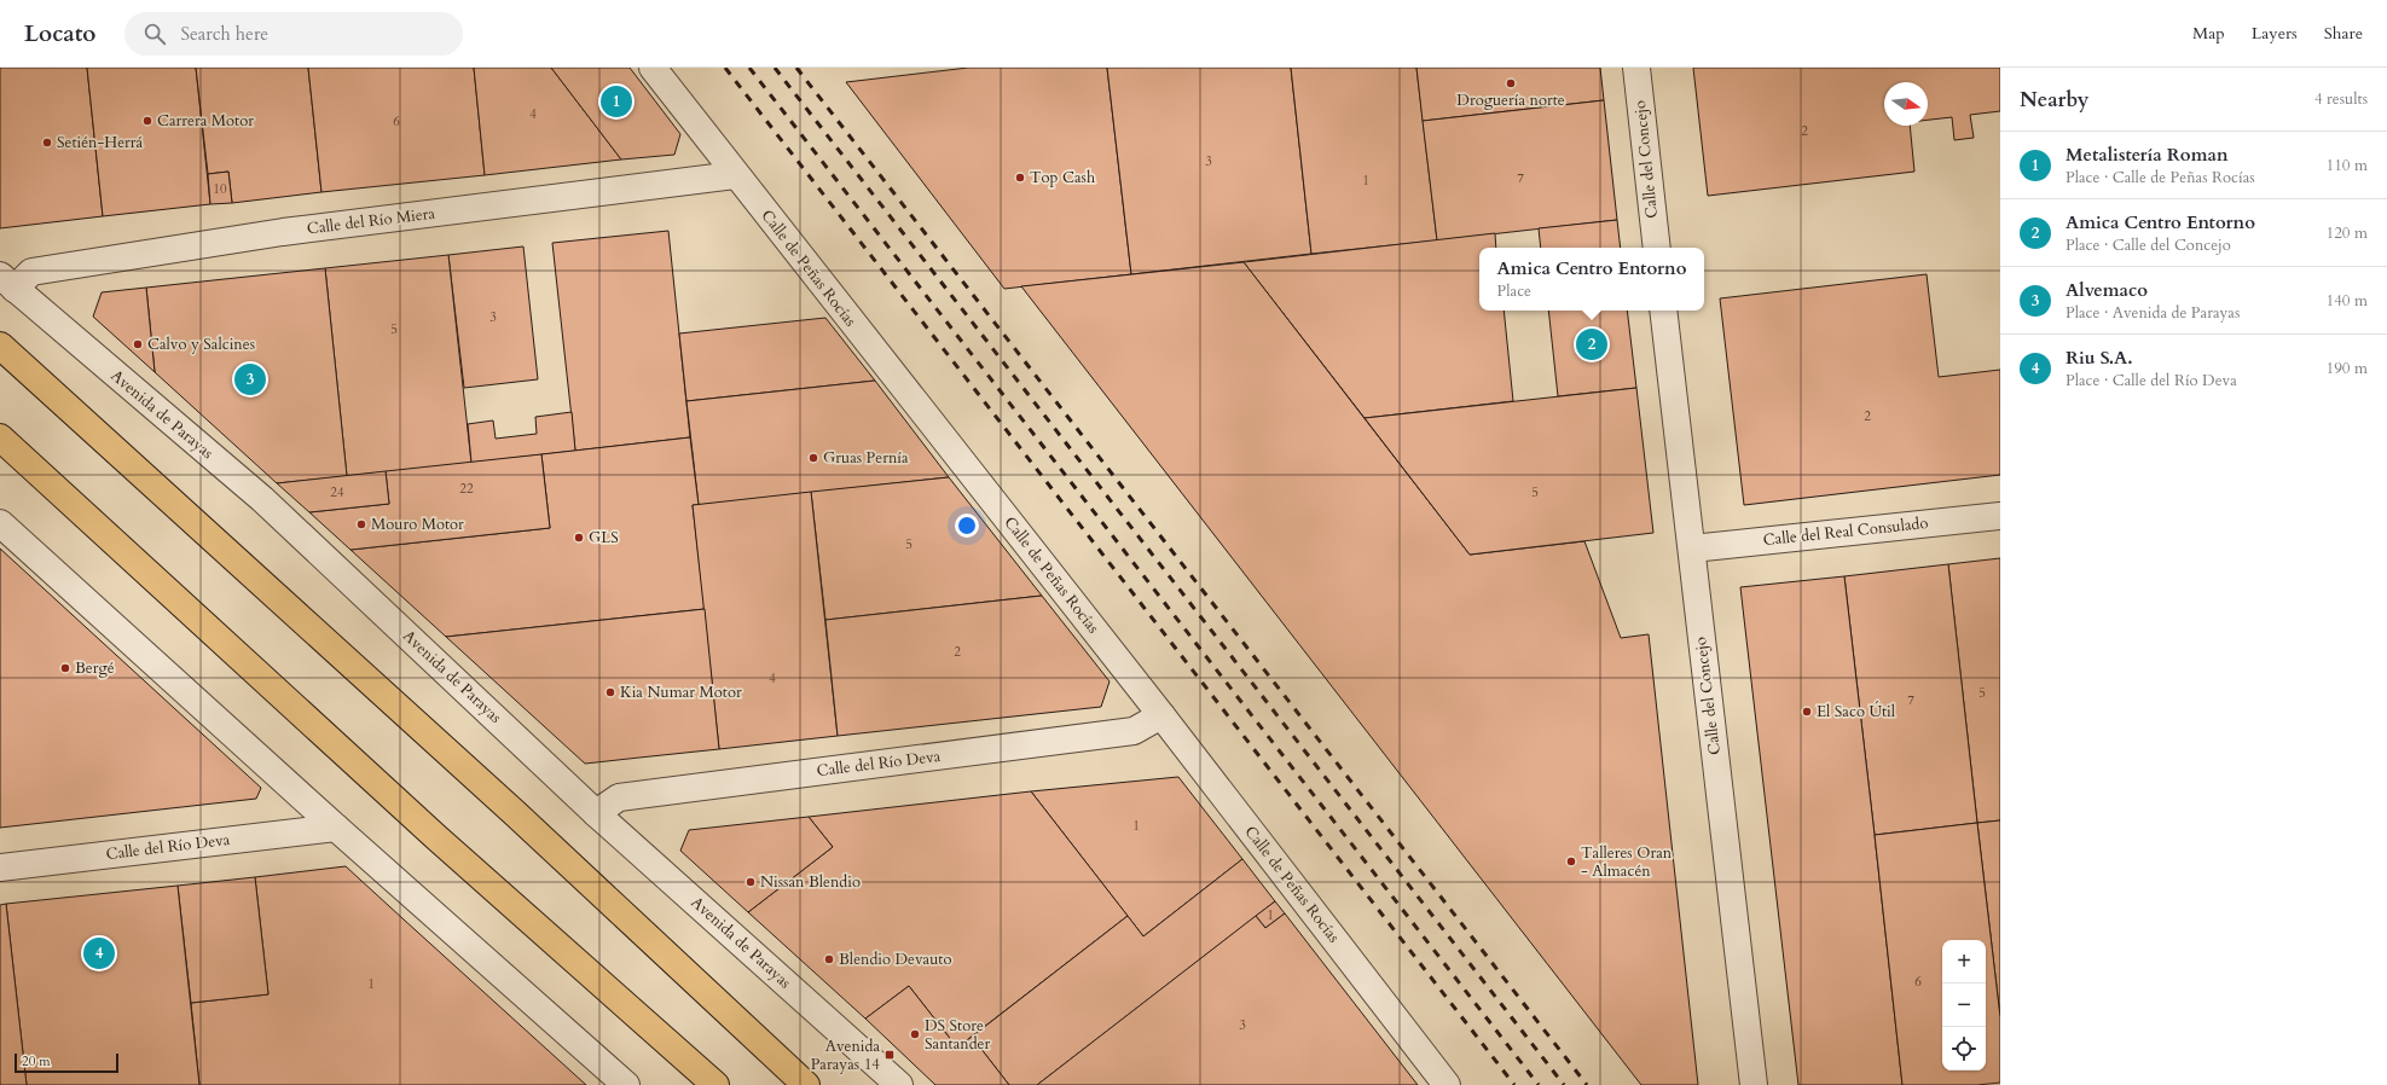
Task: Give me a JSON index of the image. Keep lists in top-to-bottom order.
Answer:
{
  "streets": {
    "street": [
      "Calle del Concejo",
      "Calle del Río Miera",
      "Calle de Peñas Rocías",
      "Avenida de Parayas",
      "Calle del Real Consulado",
      "Calle del Río Deva"
    ]
  },
  "crossings": [
    ["Calle del Concejo", "Calle del Real Consulado"],
    ["Calle del Río Miera", "Calle de Peñas Rocías"],
    ["Calle del Río Miera", "Avenida de Parayas"],
    ["Calle de Peñas Rocías", "Calle del Río Deva"],
    ["Avenida de Parayas", "Calle del Río Deva"]
  ],
  "places": {
    "other": [
      "Droguería norte",
      "Carrera Motor",
      "Setién-Herrá",
      "Top Cash",
      "Calvo y Salcines",
      "Gruas Pernía",
      "Mouro Motor",
      "GLS",
      "Bergé",
      "Kia Numar Motor",
      "El Saco Útil",
      "Talleres Oran - Almacén",
      "Nissan Blendio",
      "Blendio Devauto",
      "DS Store Santander"
    ],
    "transit": ["Avenida Parayas 14"]
  },
  "house_numbers": [
    "4",
    "6",
    "2",
    "3",
    "7",
    "1",
    "10",
    "3",
    "5",
    "2",
    "22",
    "24",
    "5",
    "5",
    "2",
    "4",
    "5",
    "7",
    "1",
    "1",
    "6",
    "1",
    "3"
  ],
  "scale_bar": "20 m",
  "north": "right",
  "page": {
    "header": "Locato",
    "search": "Search here",
    "nav": ["Map", "Layers", "Share"],
    "heading": ["Nearby", "4 results"],
    "pins": [
      "1",
      "2",
      "3",
      "4"
    ],
    "list": [
      {
        "mark": "1",
        "name": "Metalistería Roman",
        "note": "Place · Calle de Peñas Rocías",
        "value": "110 m"
      },
      {
        "mark": "2",
        "name": "Amica Centro Entorno",
        "note": "Place · Calle del Concejo",
        "value": "120 m"
      },
      {
        "mark": "3",
        "name": "Alvemaco",
        "note": "Place · Avenida de Parayas",
        "value": "140 m"
      },
      {
        "mark": "4",
        "name": "Riu S.A.",
        "note": "Place · Calle del Río Deva",
        "value": "190 m"
      }
    ],
    "popup": ["Amica Centro Entorno", "Place"],
    "map_buttons": ["+", "−"],
    "scale": "20 m"
  }
}
